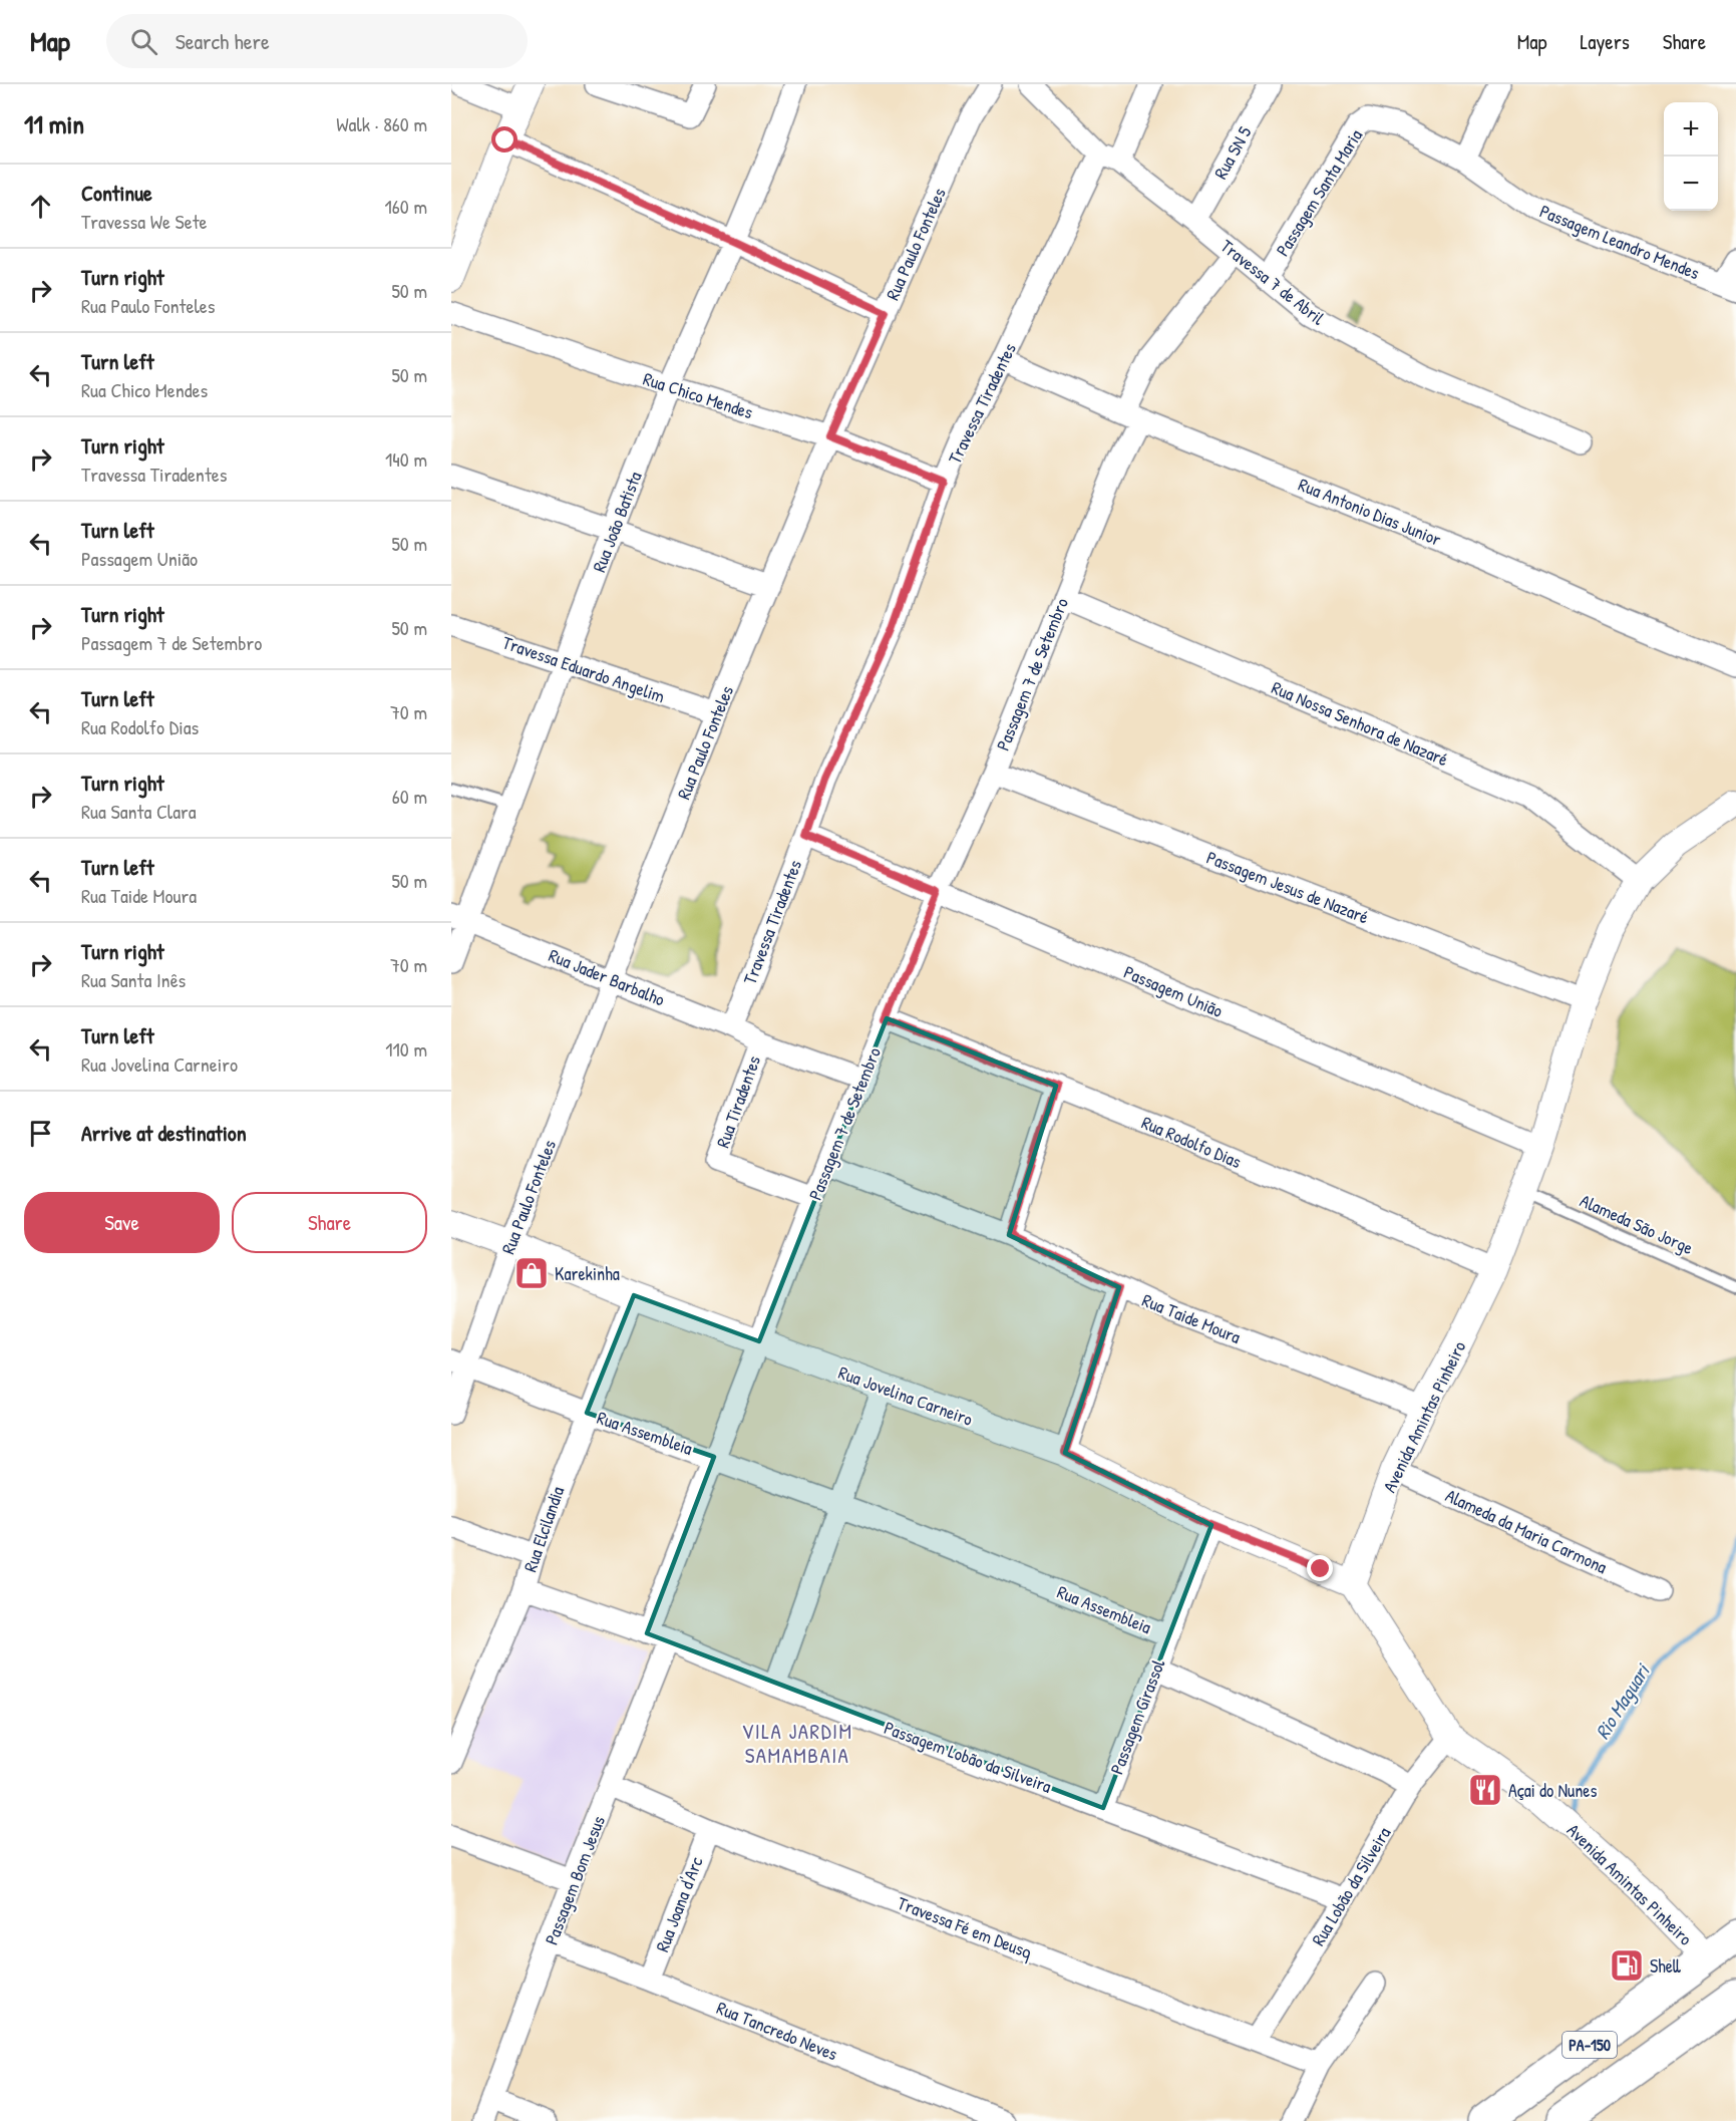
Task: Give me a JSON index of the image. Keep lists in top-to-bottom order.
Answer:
{
  "streets": {
    "main road": ["PA-150"],
    "street": [
      "Rua SN 5",
      "Passagem Santa Maria",
      "Passagem Leandro Mendes",
      "Rua Paulo Fonteles",
      "Travessa 7 de Abril",
      "Rua Chico Mendes",
      "Travessa Tiradentes",
      "Rua Antonio Dias Junior",
      "Rua João Batista",
      "Travessa Eduardo Angelim",
      "Passagem 7 de Setembro",
      "Rua Nossa Senhora de Nazaré",
      "Passagem Jesus de Nazaré",
      "Rua Jader Barbalho",
      "Passagem União",
      "Rua Tiradentes",
      "Rua Rodolfo Dias",
      "Rua Taide Moura",
      "Rua Jovelina Carneiro",
      "Avenida Amintas Pinheiro",
      "Rua Assembleia",
      "Rua Elcilandia",
      "Alameda da Maria Carmona",
      "Passagem Girassol",
      "Passagem Lobão da Silveira",
      "Passagem Bom Jesus",
      "Rua Lobão da Silveira",
      "Rua Joana d'Arc",
      "Travessa Fé em Deusq",
      "Rua Tancredo Neves"
    ],
    "lane": ["Alameda São Jorge"]
  },
  "crossings": [
    ["Rua SN 5", "Travessa 7 de Abril"],
    ["Passagem Santa Maria", "Passagem Leandro Mendes"],
    ["Passagem Santa Maria", "Travessa 7 de Abril"],
    ["Rua Paulo Fonteles", "Rua Chico Mendes"],
    ["Rua Paulo Fonteles", "Travessa Eduardo Angelim"],
    ["Rua Paulo Fonteles", "Rua Jader Barbalho"],
    ["Rua Paulo Fonteles", "Rua Jovelina Carneiro"],
    ["Rua Paulo Fonteles", "Rua Assembleia"],
    ["Travessa 7 de Abril", "Travessa Tiradentes"],
    ["Travessa 7 de Abril", "Passagem 7 de Setembro"],
    ["Rua Chico Mendes", "Travessa Tiradentes"],
    ["Rua Chico Mendes", "Rua João Batista"],
    ["Travessa Tiradentes", "Rua Antonio Dias Junior"],
    ["Travessa Tiradentes", "Rua Jader Barbalho"],
    ["Travessa Tiradentes", "Passagem União"],
    ["Rua Antonio Dias Junior", "Passagem 7 de Setembro"],
    ["Rua João Batista", "Travessa Eduardo Angelim"],
    ["Rua João Batista", "Rua Jader Barbalho"],
    ["Passagem 7 de Setembro", "Rua Nossa Senhora de Nazaré"],
    ["Passagem 7 de Setembro", "Passagem Jesus de Nazaré"],
    ["Passagem 7 de Setembro", "Rua Jader Barbalho"],
    ["Passagem 7 de Setembro", "Passagem União"],
    ["Passagem 7 de Setembro", "Rua Tiradentes"],
    ["Passagem 7 de Setembro", "Rua Rodolfo Dias"],
    ["Passagem 7 de Setembro", "Rua Taide Moura"],
    ["Passagem 7 de Setembro", "Rua Jovelina Carneiro"],
    ["Passagem 7 de Setembro", "Rua Assembleia"],
    ["Passagem 7 de Setembro", "Passagem Lobão da Silveira"],
    ["Rua Nossa Senhora de Nazaré", "Avenida Amintas Pinheiro"],
    ["Passagem Jesus de Nazaré", "Avenida Amintas Pinheiro"],
    ["Rua Jader Barbalho", "Rua Tiradentes"],
    ["Passagem União", "Avenida Amintas Pinheiro"],
    ["Rua Rodolfo Dias", "Avenida Amintas Pinheiro"],
    ["Alameda São Jorge", "Avenida Amintas Pinheiro"],
    ["Rua Taide Moura", "Avenida Amintas Pinheiro"],
    ["Rua Jovelina Carneiro", "Avenida Amintas Pinheiro"],
    ["Rua Jovelina Carneiro", "Rua Elcilandia"],
    ["Rua Jovelina Carneiro", "Passagem Girassol"],
    ["Avenida Amintas Pinheiro", "Alameda da Maria Carmona"],
    ["Avenida Amintas Pinheiro", "Rua Lobão da Silveira"],
    ["Avenida Amintas Pinheiro", "PA-150"],
    ["Rua Assembleia", "Rua Elcilandia"],
    ["Rua Assembleia", "Passagem Girassol"],
    ["Rua Elcilandia", "Passagem Lobão da Silveira"],
    ["Passagem Girassol", "Passagem Lobão da Silveira"],
    ["Passagem Lobão da Silveira", "Passagem Bom Jesus"],
    ["Passagem Lobão da Silveira", "Rua Lobão da Silveira"],
    ["Passagem Bom Jesus", "Travessa Fé em Deusq"],
    ["Passagem Bom Jesus", "Rua Tancredo Neves"],
    ["Rua Lobão da Silveira", "Travessa Fé em Deusq"],
    ["Rua Joana d'Arc", "Travessa Fé em Deusq"],
    ["Rua Joana d'Arc", "Rua Tancredo Neves"]
  ],
  "districts": ["VILA JARDIM SAMAMBAIA"],
  "water": ["Rio Maguari"],
  "places": {
    "shop": ["Karekinha"],
    "restaurant": ["Açai do Nunes"],
    "fuel station": ["Shell"]
  },
  "page": {
    "header": "Map",
    "search": "Search here",
    "nav": ["Map", "Layers", "Share"],
    "heading": ["11 min", "Walk · 860 m"],
    "map_buttons": ["+", "−"],
    "list": [
      ["Continue", "Travessa We Sete", "160 m"],
      ["Turn right", "Rua Paulo Fonteles", "50 m"],
      ["Turn left", "Rua Chico Mendes", "50 m"],
      ["Turn right", "Travessa Tiradentes", "140 m"],
      ["Turn left", "Passagem União", "50 m"],
      ["Turn right", "Passagem 7 de Setembro", "50 m"],
      ["Turn left", "Rua Rodolfo Dias", "70 m"],
      ["Turn right", "Rua Santa Clara", "60 m"],
      ["Turn left", "Rua Taide Moura", "50 m"],
      ["Turn right", "Rua Santa Inês", "70 m"],
      ["Turn left", "Rua Jovelina Carneiro", "110 m"],
      "Arrive at destination"
    ],
    "buttons": ["Save", "Share"]
  }
}
